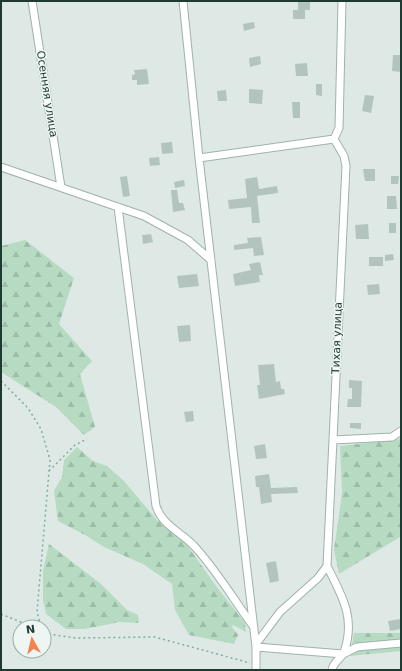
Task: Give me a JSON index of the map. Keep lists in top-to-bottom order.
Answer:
{
  "streets": {
    "street": ["Осенняя улица", "Тихая улица"]
  },
  "north": "top"
}
